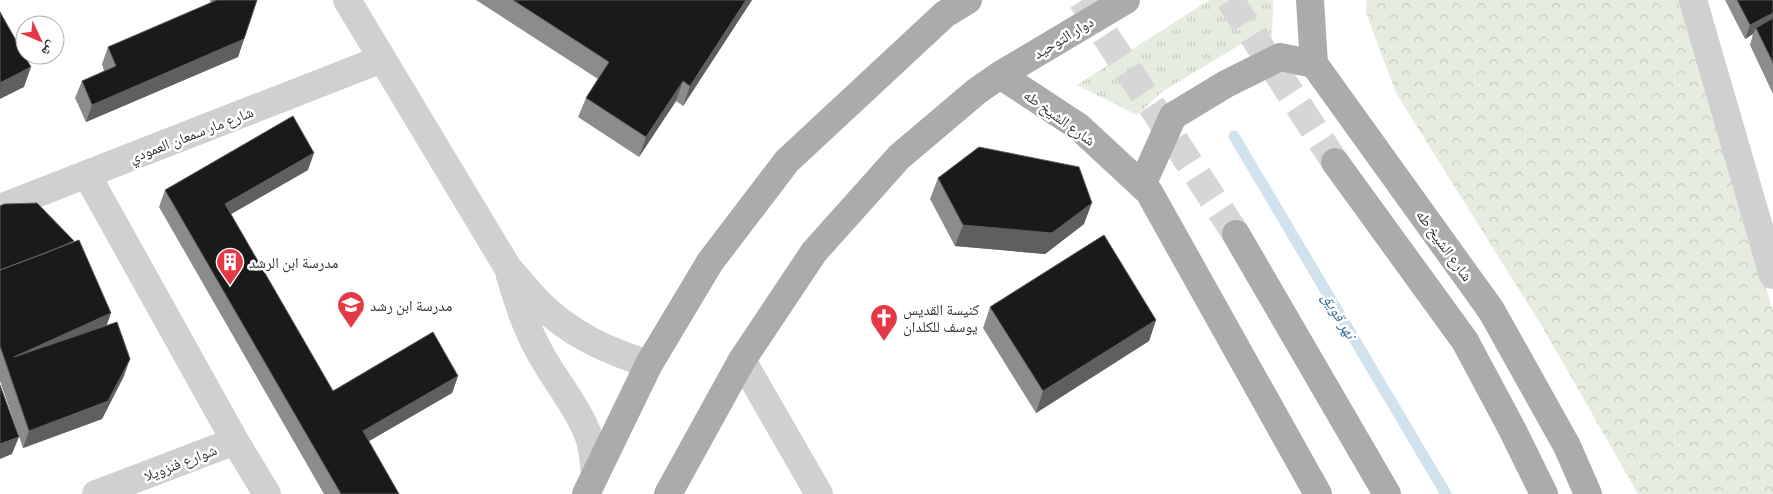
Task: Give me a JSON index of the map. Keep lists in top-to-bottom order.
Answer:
{
  "streets": {
    "main road": ["دوار التوحيد", "شارع الشيخ طه"],
    "street": ["شارع مار سمعان العمودي", "شوارع فنزويلا"]
  },
  "crossings": [
    ["دوار التوحيد", "شارع الشيخ طه"]
  ],
  "water": ["نهر قويق"],
  "places": {
    "building": ["مدرسة ابن الرشد"],
    "school or university": ["مدرسة ابن رشد"],
    "church": ["كنيسة القديس يوسف للكلدان"]
  },
  "north": "bottom right"
}
